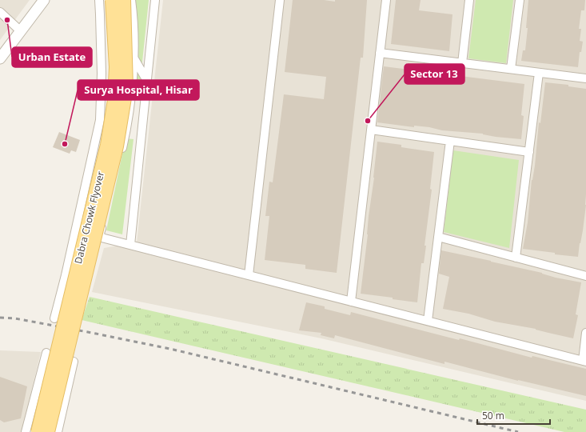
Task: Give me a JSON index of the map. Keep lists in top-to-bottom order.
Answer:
{
  "streets": {
    "main road": ["Dabra Chowk Flyover"]
  },
  "places": ["Urban Estate", "Sector 13", "Surya Hospital, Hisar"],
  "scale_bar": "50 m"
}
